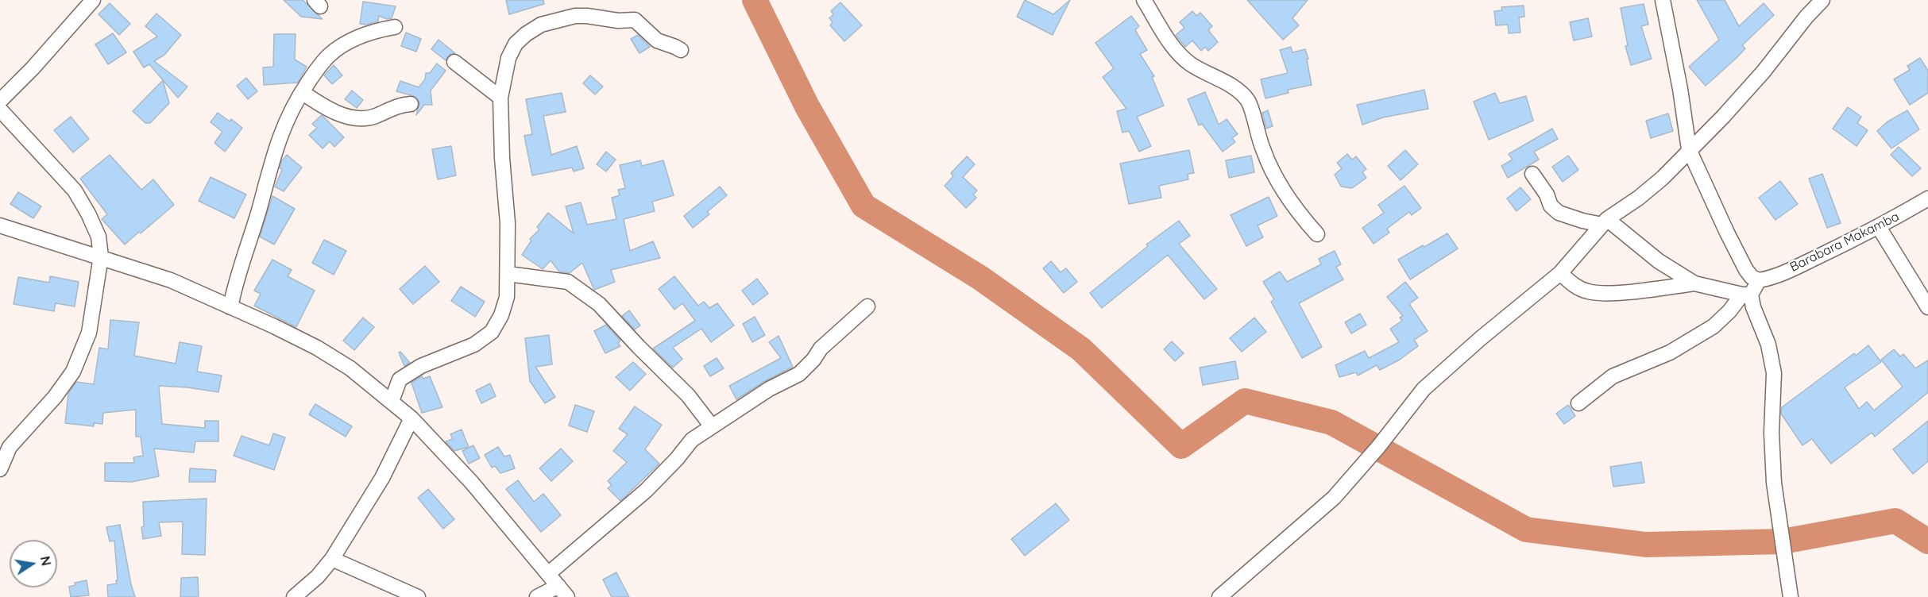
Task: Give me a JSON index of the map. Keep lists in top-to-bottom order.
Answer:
{
  "streets": {
    "street": ["Barabara Makamba"]
  },
  "north": "right"
}
